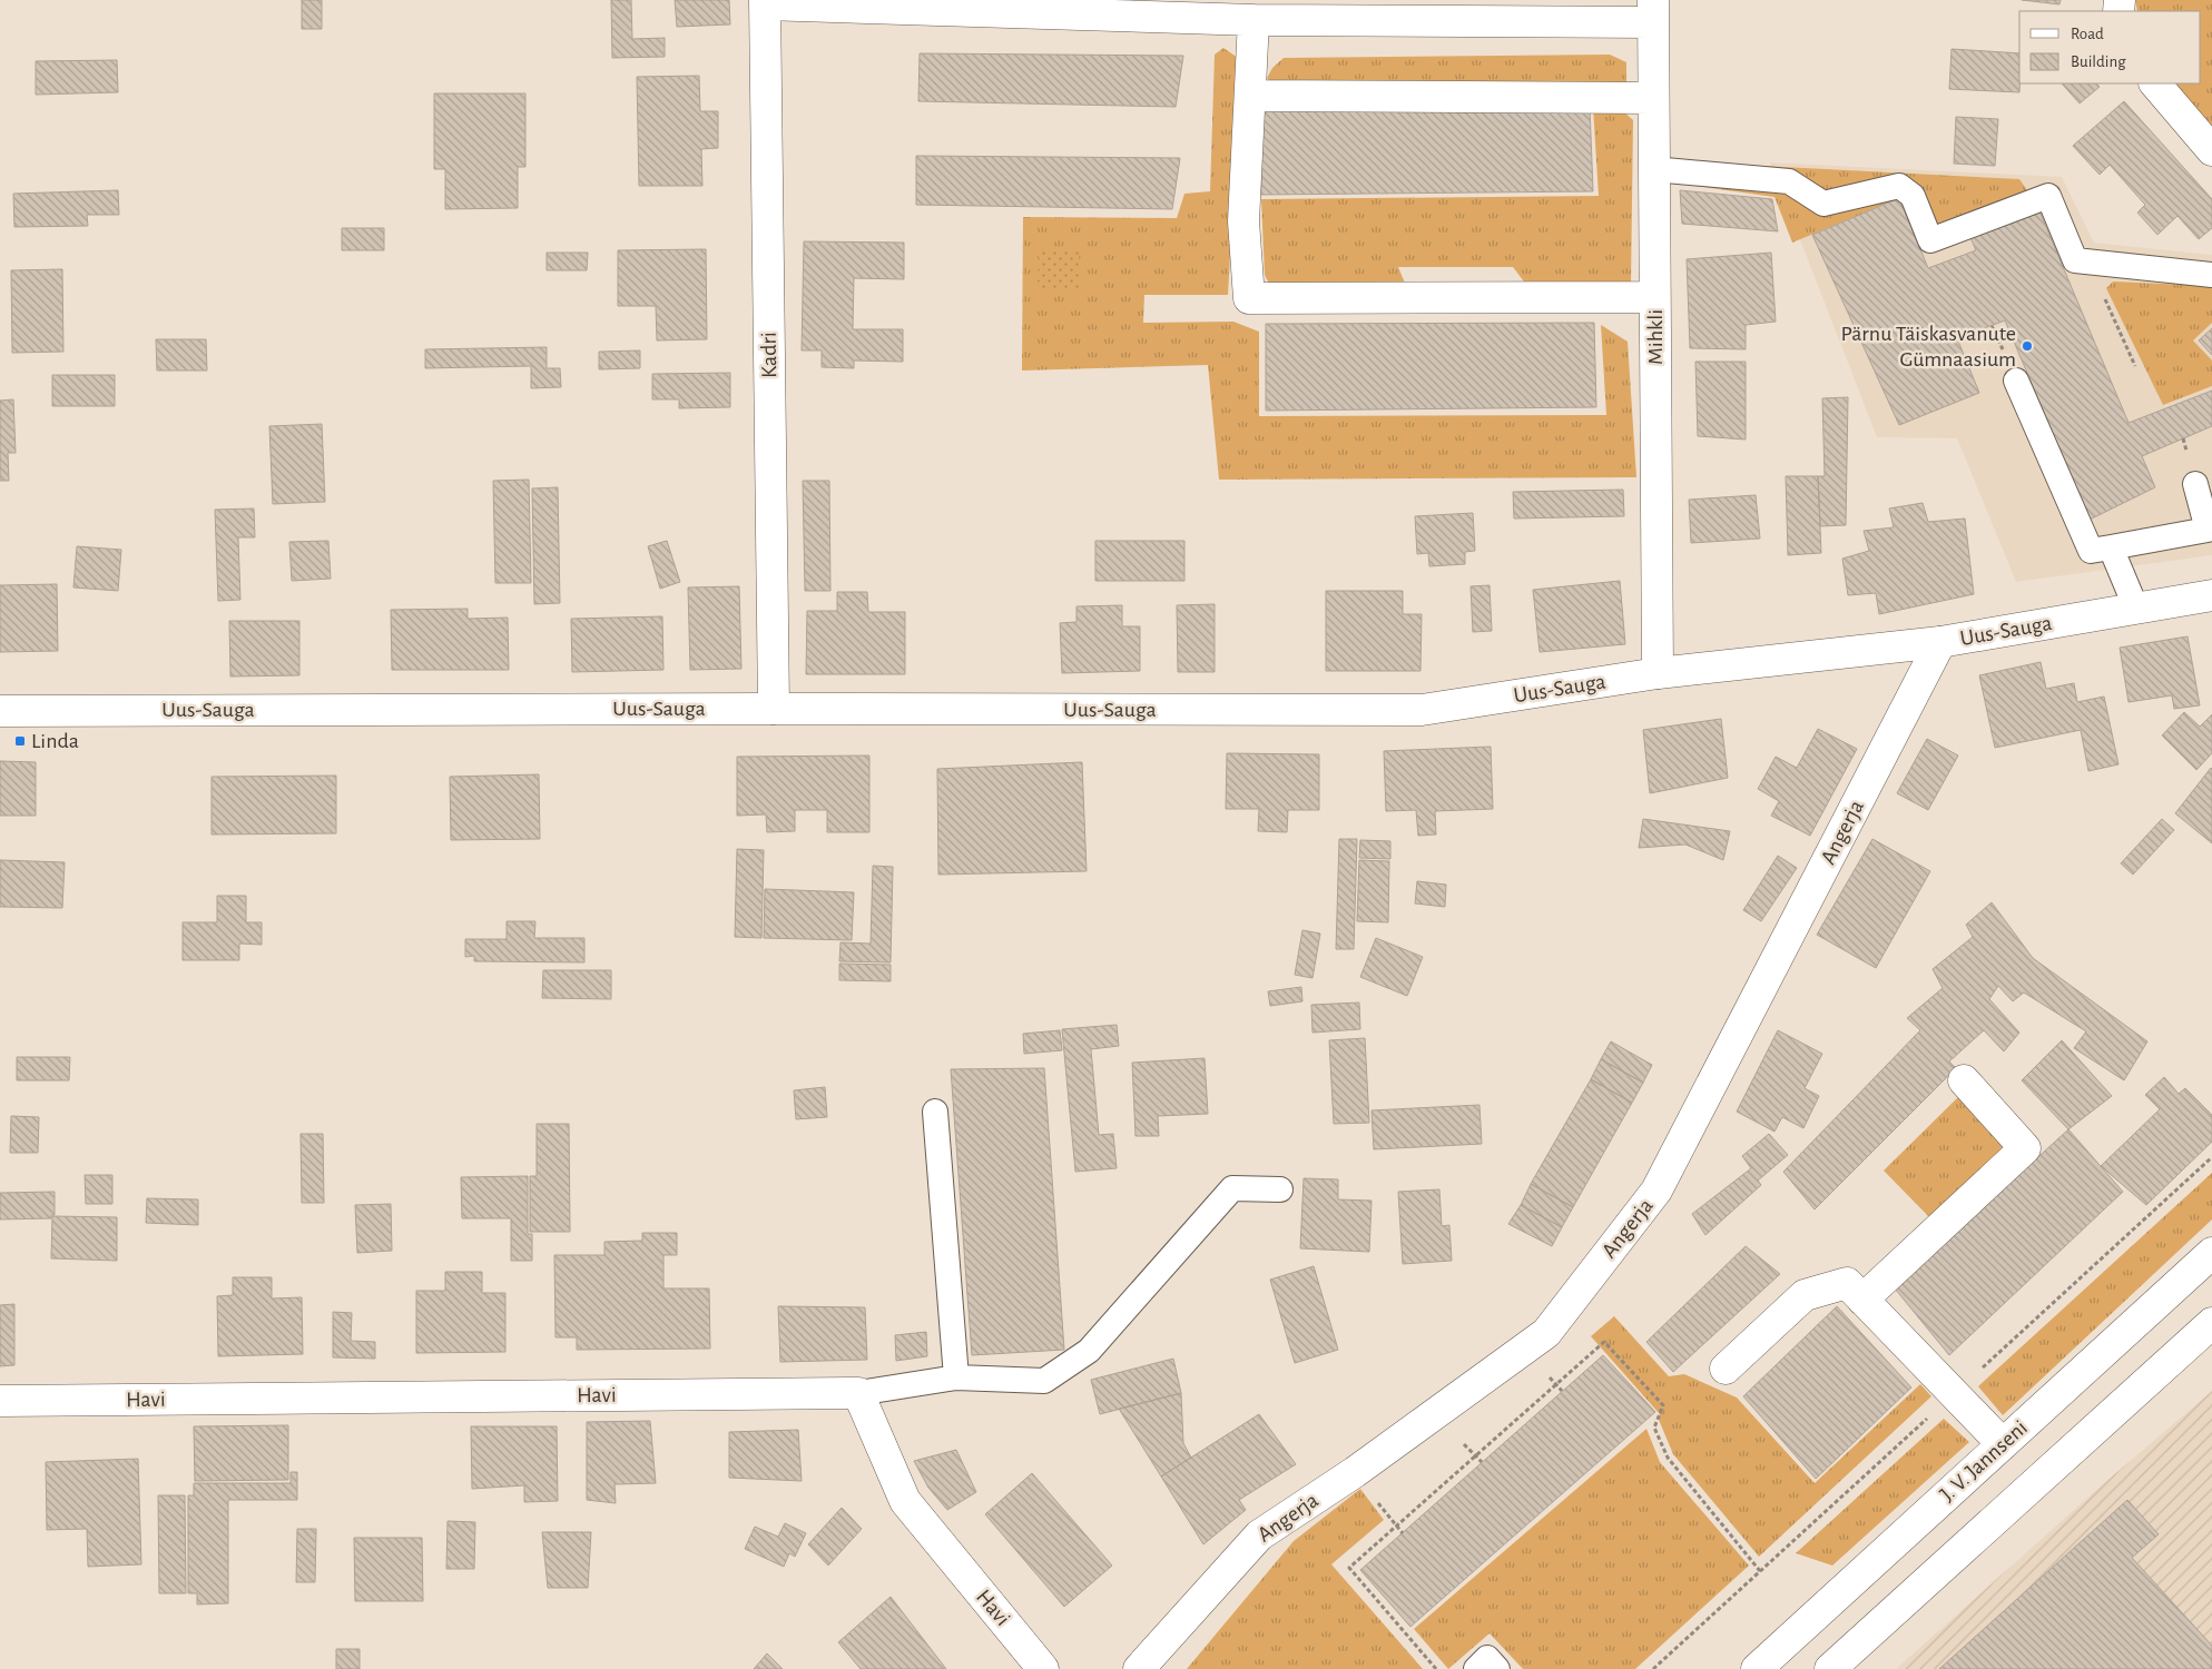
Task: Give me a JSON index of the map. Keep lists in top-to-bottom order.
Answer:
{
  "streets": {
    "street": [
      "Mihkli",
      "Kadri",
      "Uus-Sauga",
      "Angerja",
      "Havi",
      "J. V. Jannseni"
    ]
  },
  "crossings": [
    ["Mihkli", "Uus-Sauga"],
    ["Kadri", "Uus-Sauga"],
    ["Uus-Sauga", "Angerja"]
  ],
  "places": {
    "other": ["Pärnu Täiskasvanute Gümnaasium"],
    "transit": ["Linda"]
  },
  "legend": ["Road", "Building"]
}
